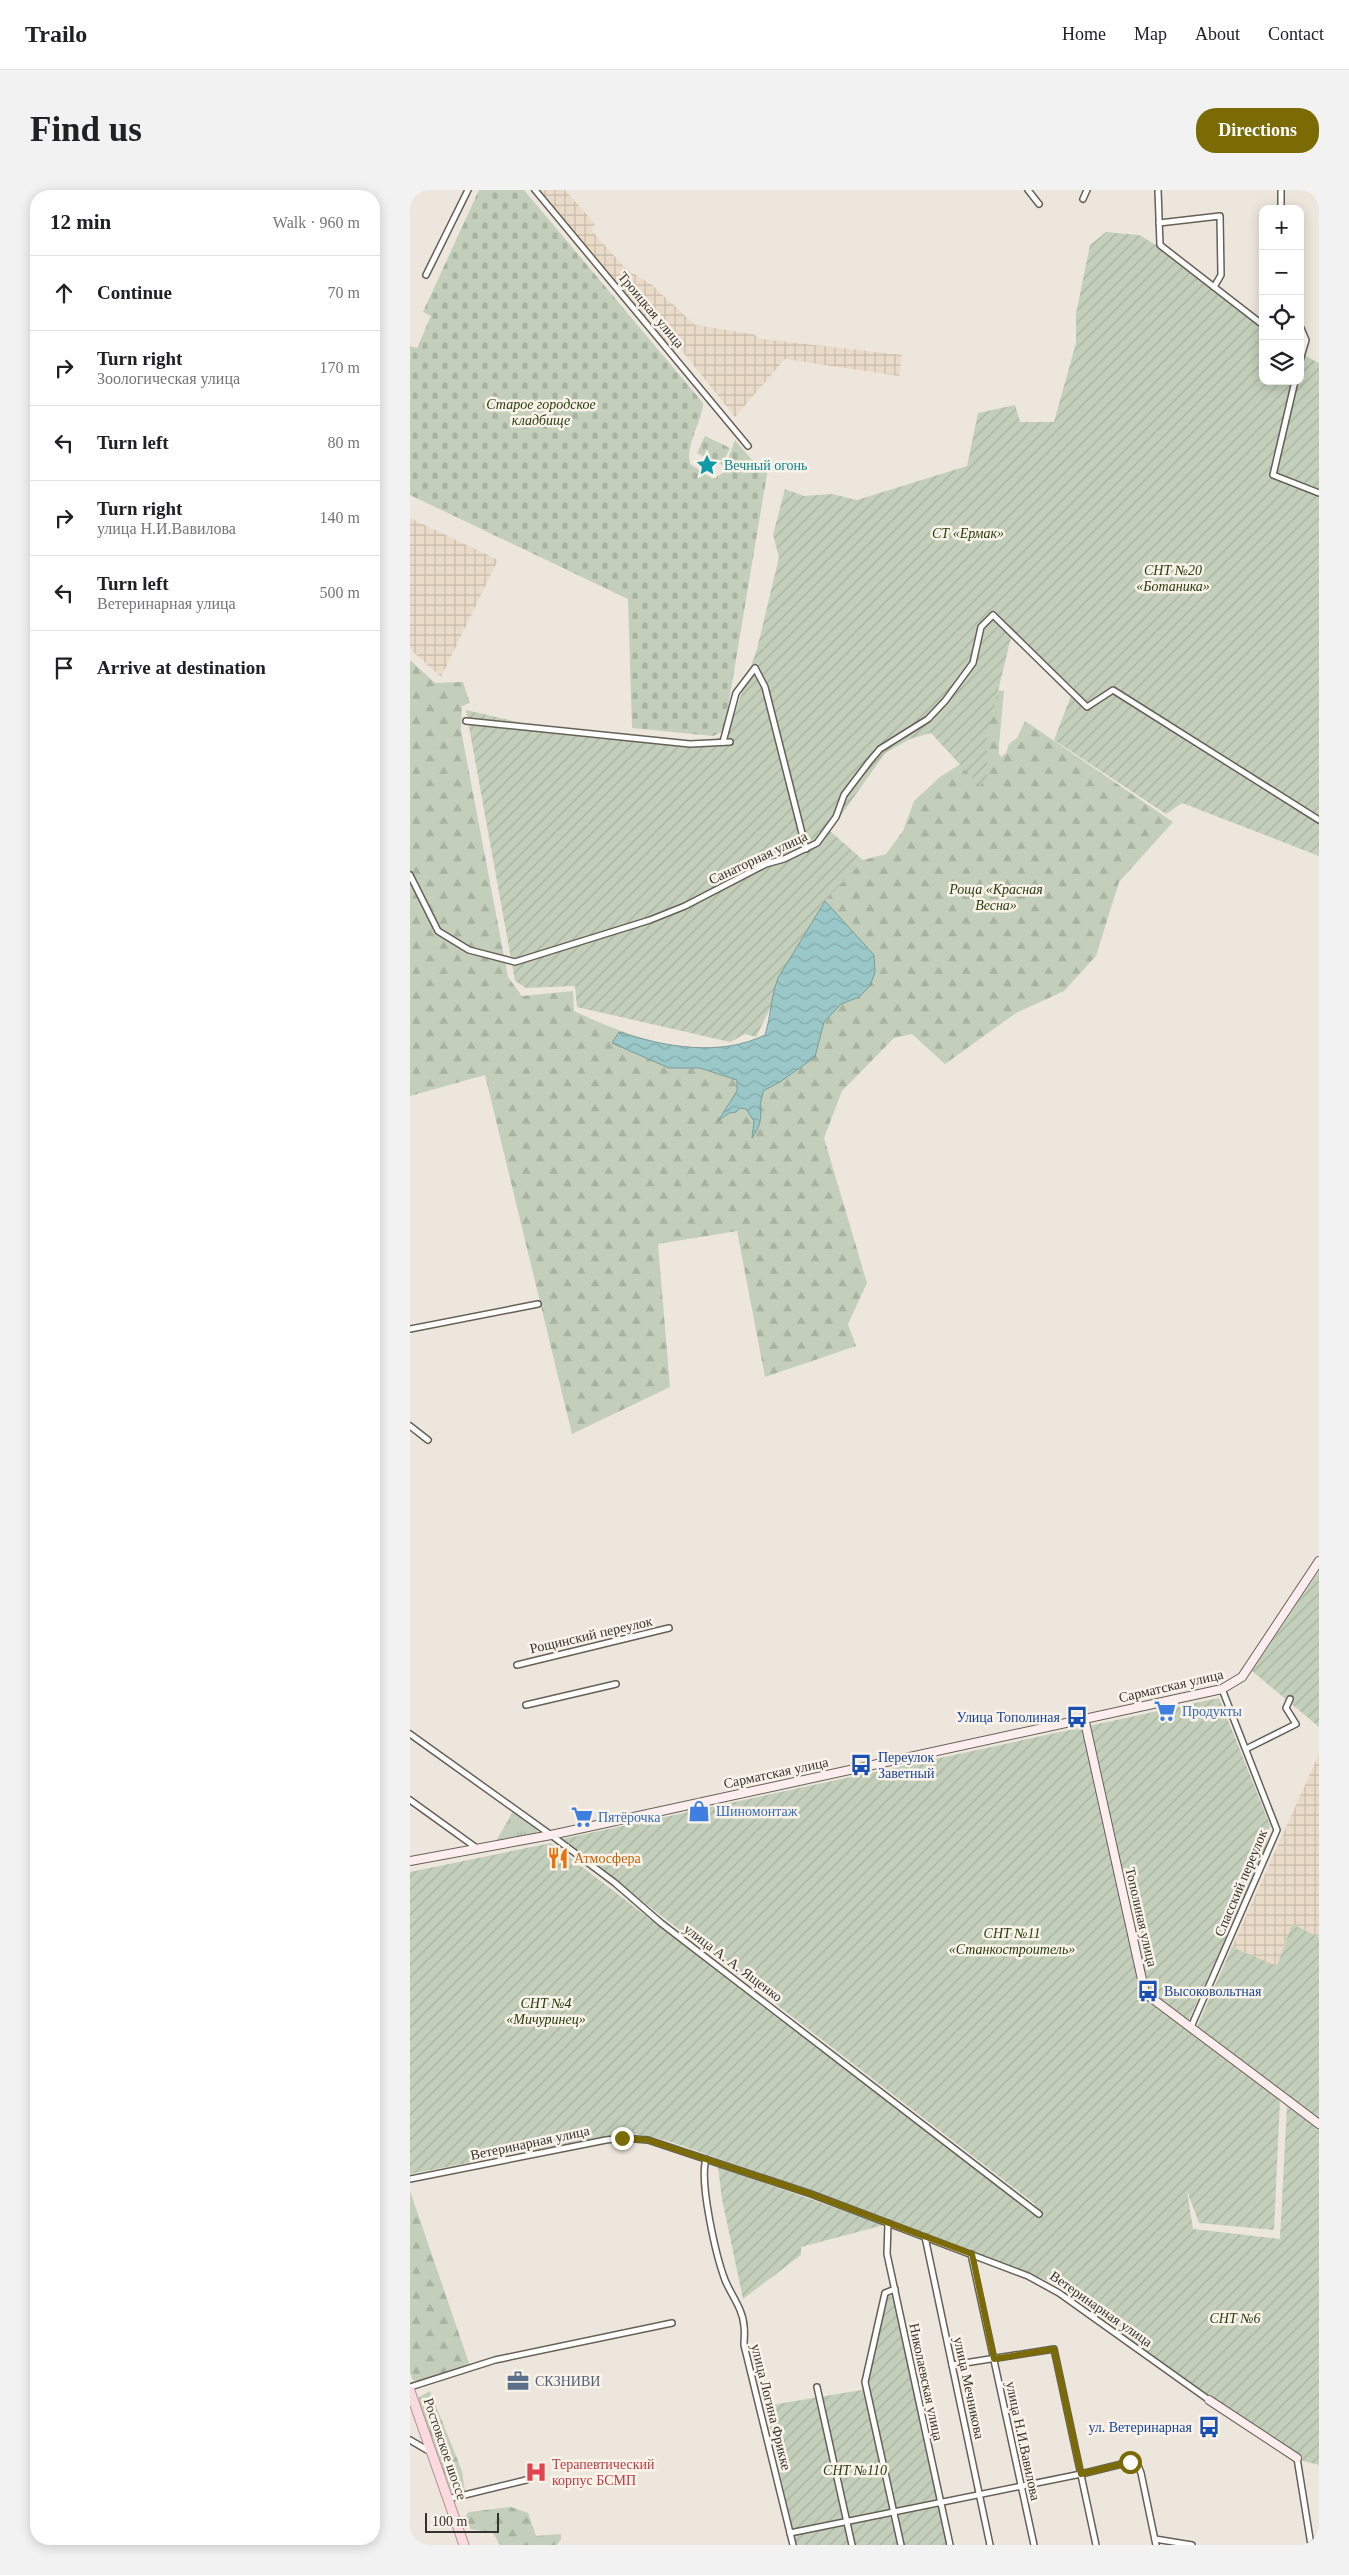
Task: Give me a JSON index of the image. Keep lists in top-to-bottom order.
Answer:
{
  "streets": {
    "main road": [
      "Сарматская улица",
      "Тополиная улица",
      "Ветеринарная улица",
      "Ростовское шоссе"
    ],
    "street": [
      "Троицкая улица",
      "Санаторная улица",
      "Рощинский переулок",
      "Спасский переулок",
      "улица А. А. Ященко",
      "Николаевская улица",
      "улица Мечникова",
      "улица Логина Фрикке",
      "улица Н.И.Вавилова"
    ]
  },
  "crossings": [
    ["Сарматская улица", "Спасский переулок"],
    ["Сарматская улица", "улица А. А. Ященко"],
    ["Спасский переулок", "Тополиная улица"],
    ["Ветеринарная улица", "Николаевская улица"],
    ["Ветеринарная улица", "улица Мечникова"],
    ["Ветеринарная улица", "улица Логина Фрикке"],
    ["Ветеринарная улица", "улица Н.И.Вавилова"]
  ],
  "parks": [
    "Старое городское кладбище",
    "СТ «Ермак»",
    "СНТ №20 «Ботаника»",
    "Роща «Красная Весна»",
    "СНТ №11 «Станкостроитель»",
    "СНТ №4 «Мичуринец»",
    "СНТ №6",
    "СНТ №110"
  ],
  "places": {
    "place": ["Вечный огонь"],
    "supermarket": ["Продукты", "Пятёрочка"],
    "bus stop": [
      "Улица Тополиная",
      "Переулок Заветный",
      "Высоковольтная",
      "ул. Ветеринарная"
    ],
    "shop": ["Шиномонтаж"],
    "restaurant": ["Атмосфера"],
    "office": ["СКЗНИВИ"],
    "hospital": ["Терапевтический корпус БСМП"]
  },
  "scale_bar": "100 m",
  "page": {
    "header": "Trailo",
    "nav": [
      "Home",
      "Map",
      "About",
      "Contact"
    ],
    "buttons": "Directions",
    "title": "Find us",
    "heading": ["12 min", "Walk · 960 m"],
    "map_buttons": ["+", "−"],
    "list": [
      ["Continue", "70 m"],
      ["Turn right", "Зоологическая улица", "170 m"],
      ["Turn left", "80 m"],
      ["Turn right", "улица Н.И.Вавилова", "140 m"],
      ["Turn left", "Ветеринарная улица", "500 m"],
      "Arrive at destination"
    ],
    "scale": "100 m"
  }
}
